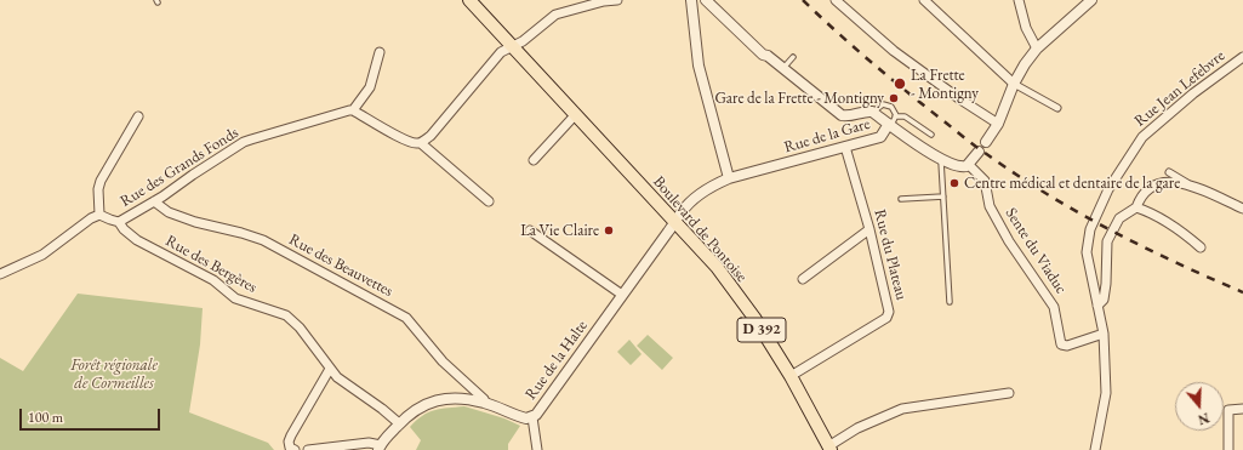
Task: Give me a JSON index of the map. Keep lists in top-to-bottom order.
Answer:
{
  "streets": {
    "main road": ["Boulevard de Pontoise", "D 392"],
    "street": [
      "Rue Jean Lefebvre",
      "Rue de la Gare",
      "Rue des Grands Fonds",
      "Sente du Viaduc",
      "Rue du Plateau",
      "Rue des Bergères",
      "Rue des Beauvettes",
      "Rue de la Halte"
    ]
  },
  "crossings": [
    ["Rue Jean Lefebvre", "Sente du Viaduc"],
    ["Rue de la Gare", "Boulevard de Pontoise"],
    ["Rue de la Gare", "Sente du Viaduc"],
    ["Rue de la Gare", "Rue du Plateau"],
    ["Rue de la Gare", "Rue de la Halte"],
    ["Rue des Grands Fonds", "Rue des Bergères"],
    ["Rue des Grands Fonds", "Rue des Beauvettes"],
    ["Boulevard de Pontoise", "Rue du Plateau"],
    ["Boulevard de Pontoise", "Rue de la Halte"],
    ["Rue des Bergères", "Rue de la Halte"],
    ["Rue des Beauvettes", "Rue de la Halte"]
  ],
  "parks": ["Forêt régionale de Cormeilles"],
  "places": [
    "La Frette - Montigny",
    "Gare de la Frette - Montigny",
    "Centre médical et dentaire de la gare",
    "La Vie Claire"
  ],
  "scale_bar": "100 m",
  "north": "bottom"
}
